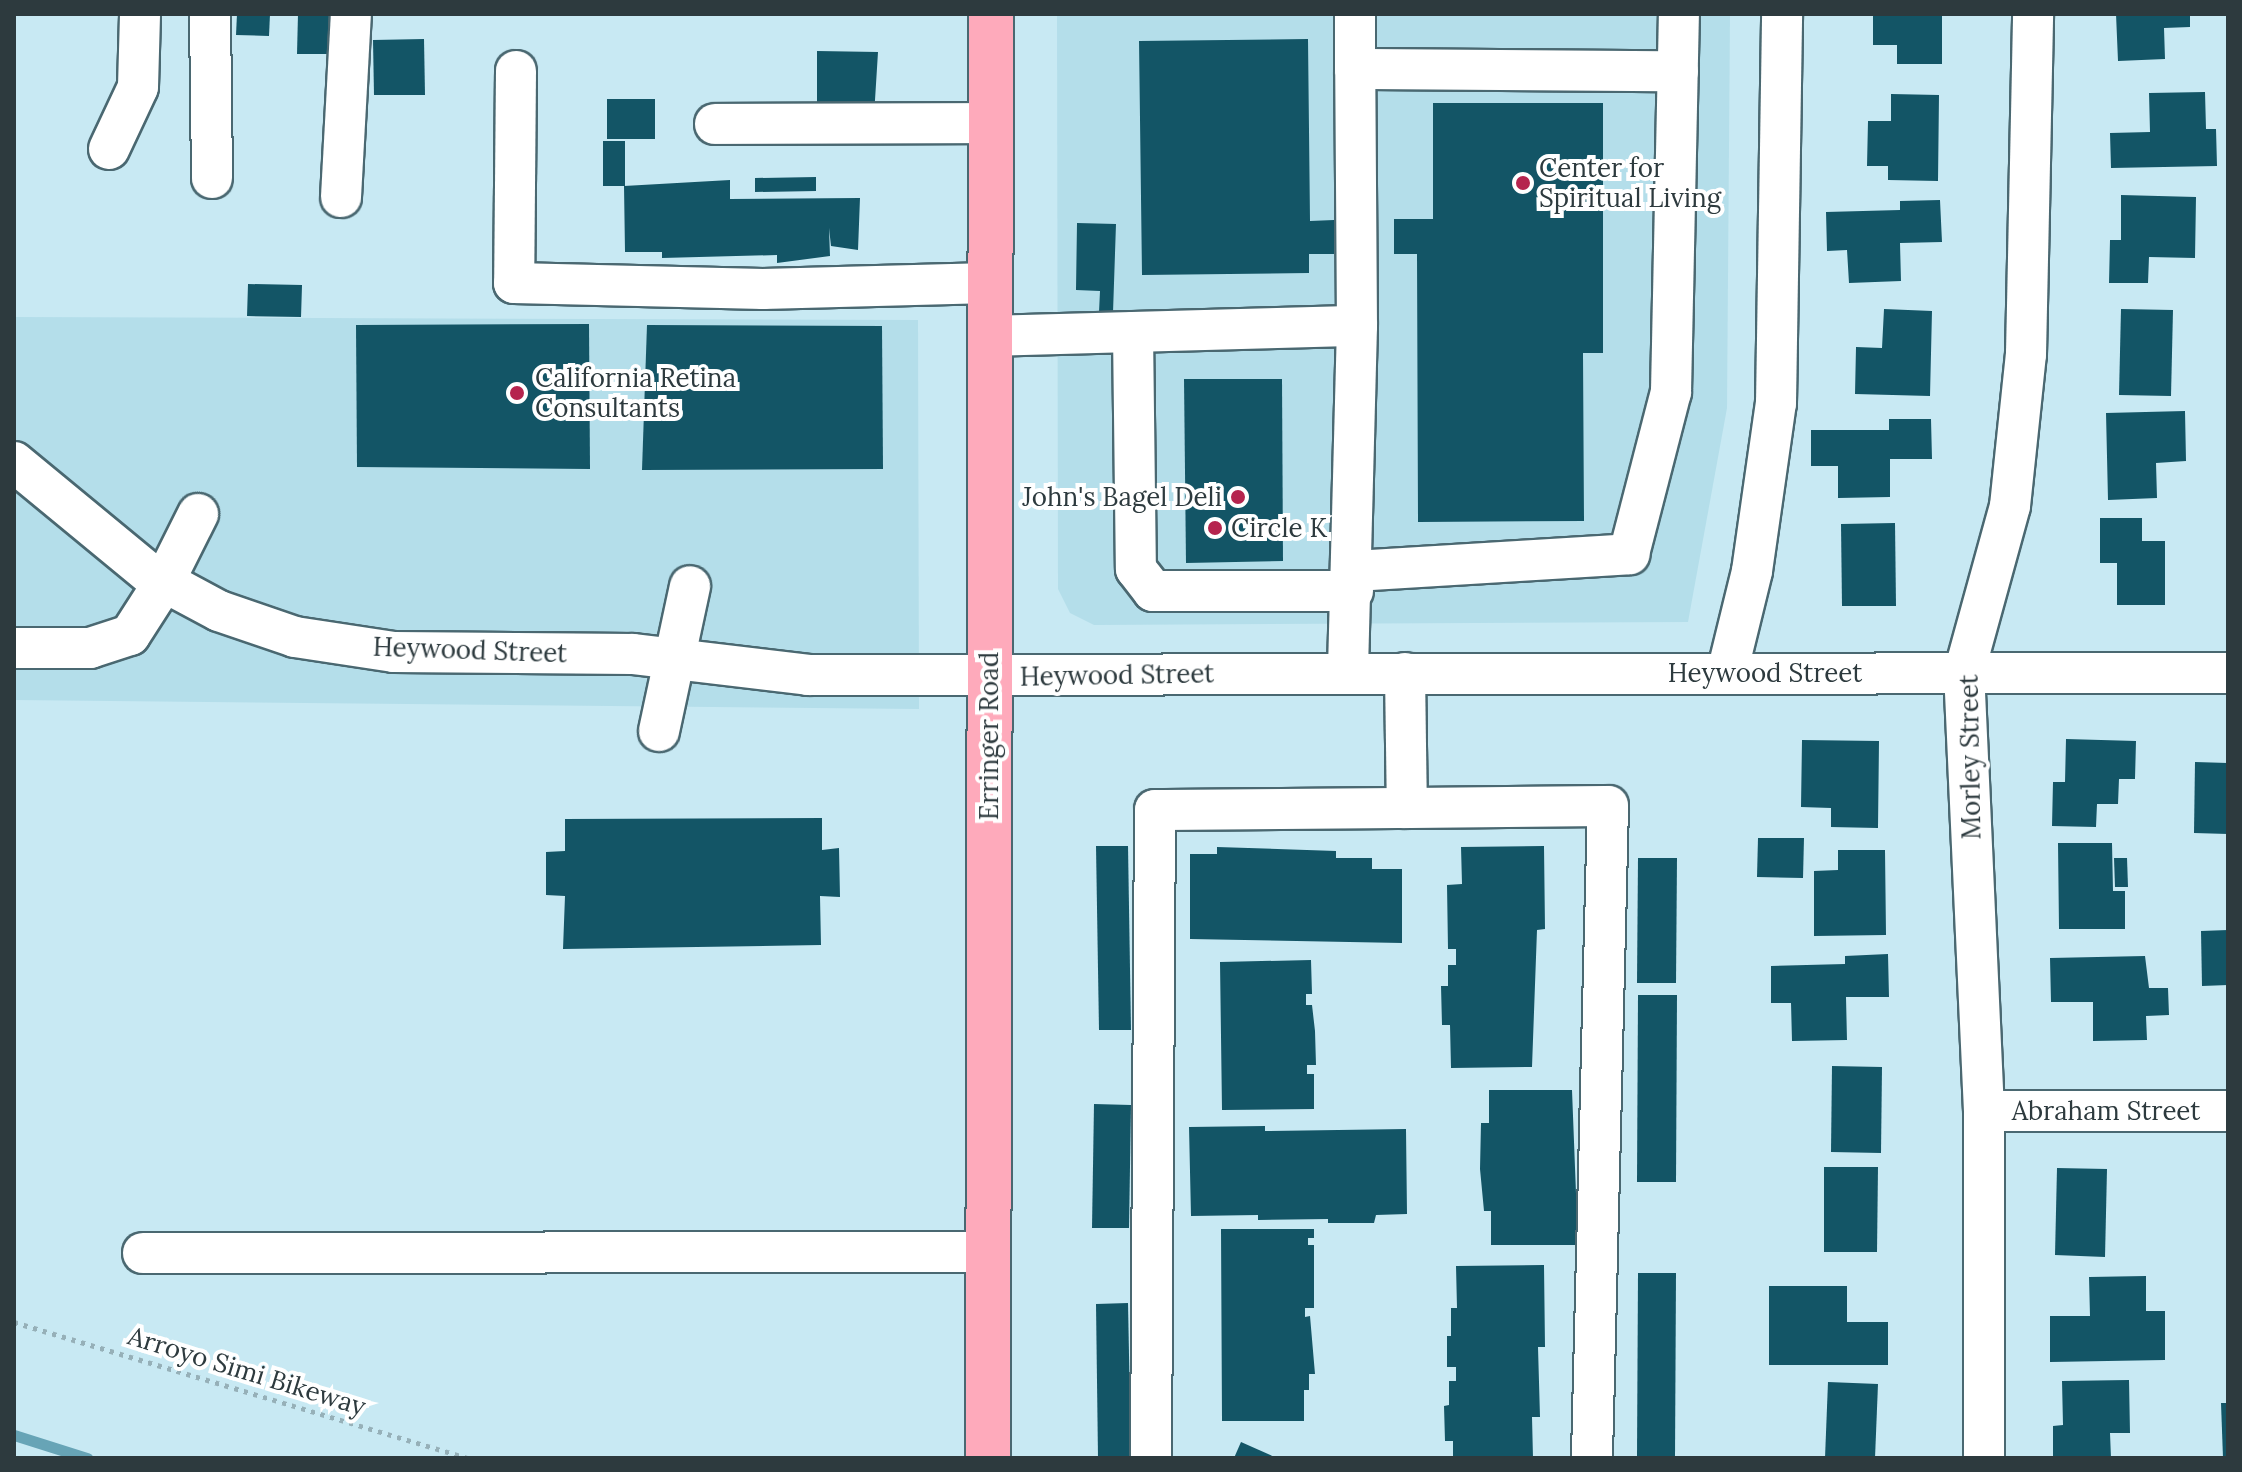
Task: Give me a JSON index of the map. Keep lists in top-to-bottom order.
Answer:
{
  "streets": {
    "main road": ["Erringer Road"],
    "street": ["Heywood Street", "Morley Street", "Abraham Street"],
    "path": ["Arroyo Simi Bikeway"]
  },
  "crossings": [
    ["Heywood Street", "Erringer Road"],
    ["Heywood Street", "Morley Street"],
    ["Morley Street", "Abraham Street"]
  ],
  "places": [
    "Center for Spiritual Living",
    "California Retina Consultants",
    "John's Bagel Deli",
    "Circle K"
  ]
}
